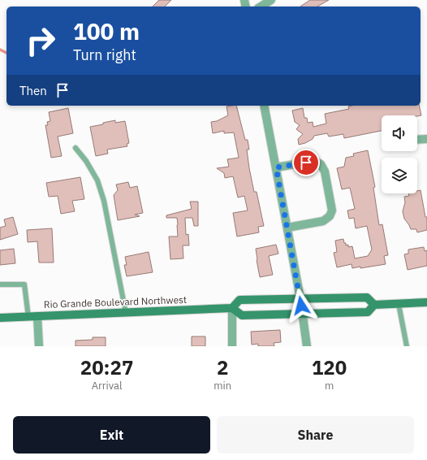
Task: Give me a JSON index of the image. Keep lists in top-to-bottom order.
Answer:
{
  "streets": {
    "main road": ["Rio Grande Boulevard Northwest"]
  },
  "page": {
    "turn": ["100 m", "Turn right"],
    "then": "Then",
    "eta": [
      "20:27",
      "Arrival",
      "2",
      "min",
      "120",
      "m"
    ],
    "buttons": ["Exit", "Share"]
  }
}
